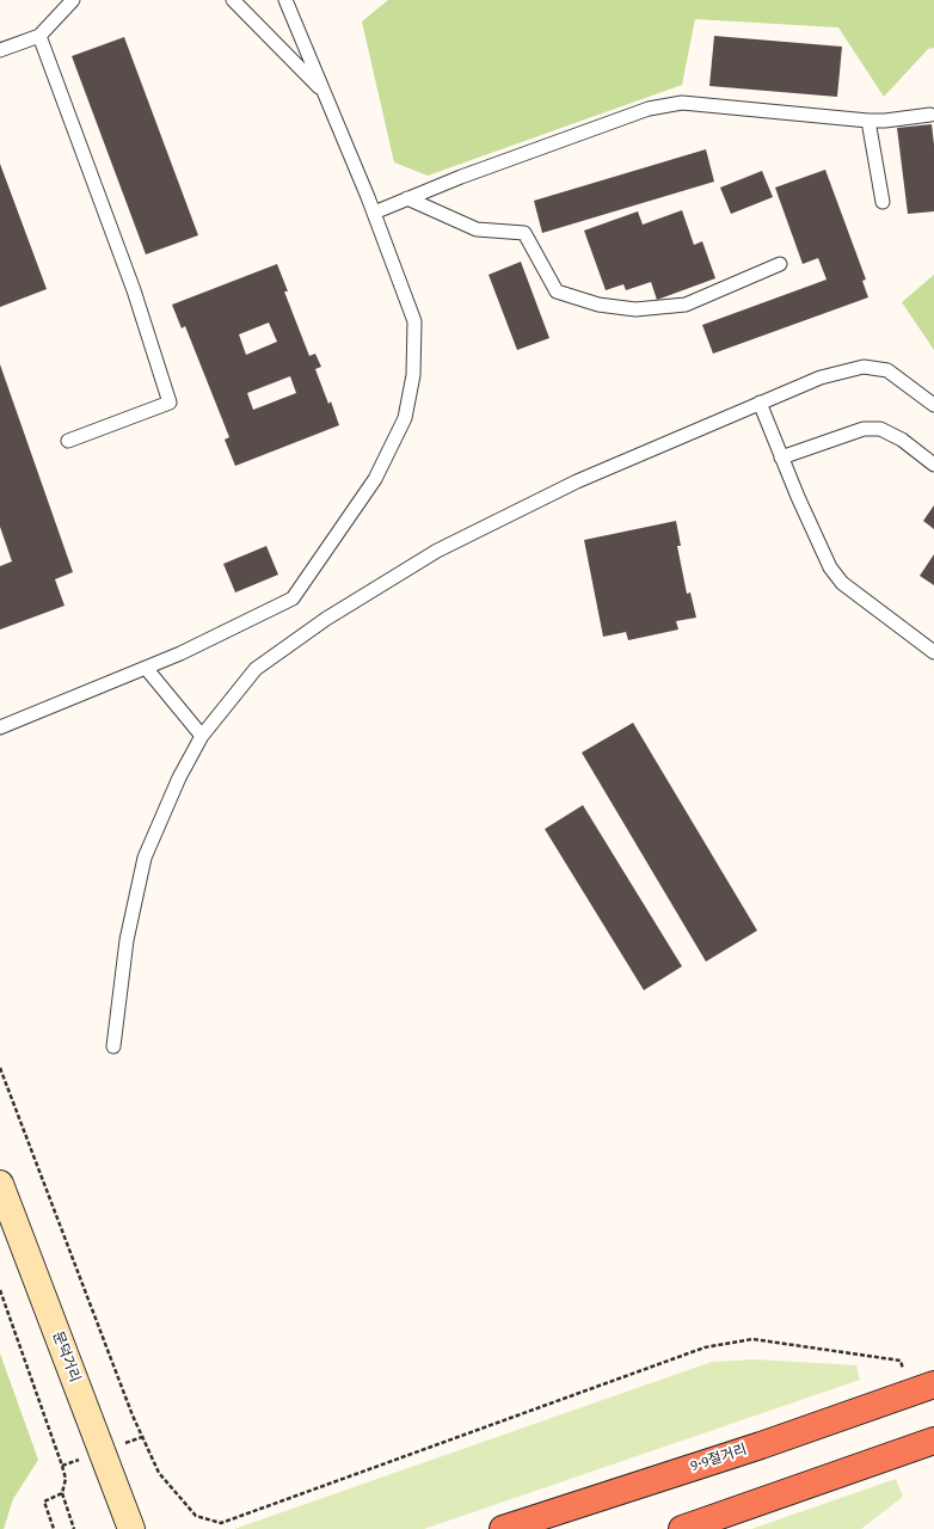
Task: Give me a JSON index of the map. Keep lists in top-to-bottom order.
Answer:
{
  "streets": {
    "highway": ["9·9절거리"],
    "main road": ["문덕거리"]
  }
}
